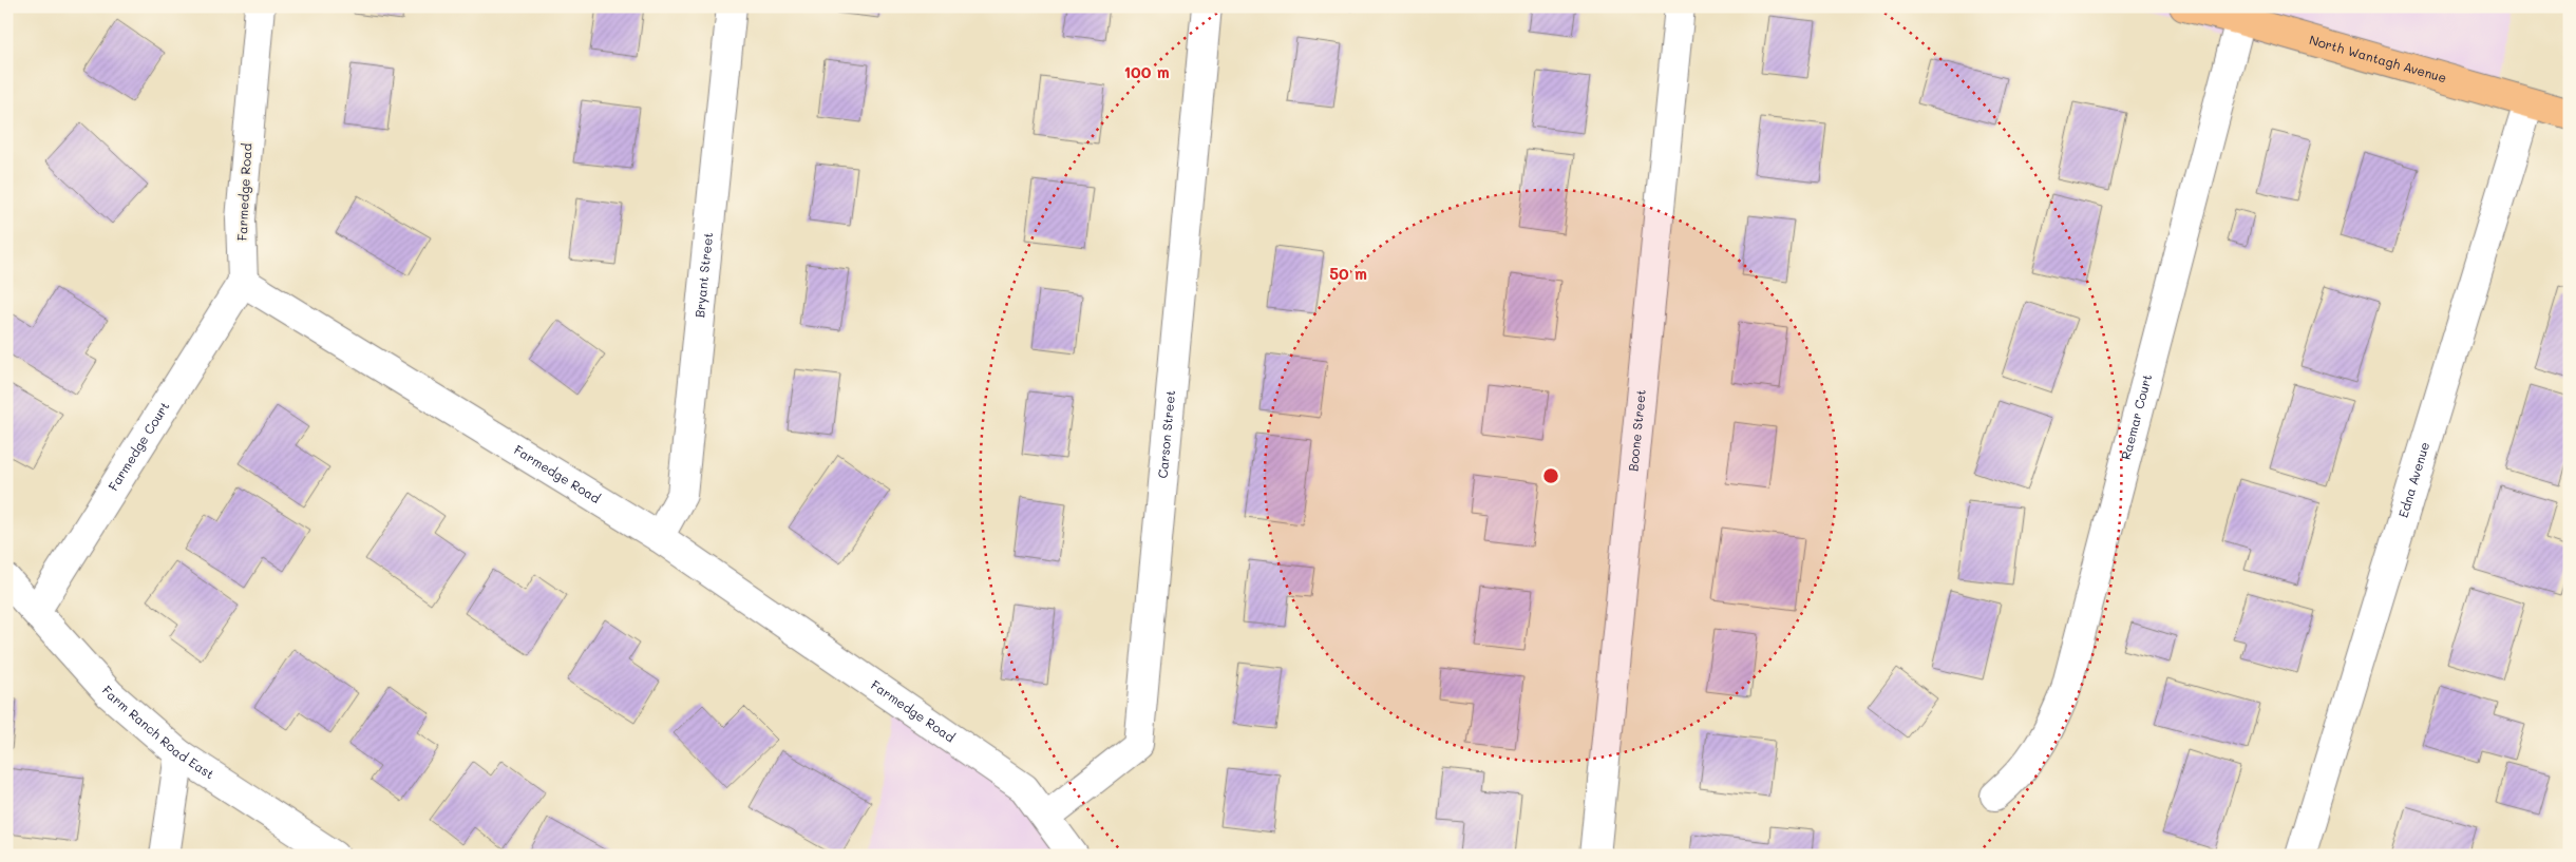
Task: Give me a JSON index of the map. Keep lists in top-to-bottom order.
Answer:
{
  "streets": {
    "main road": ["North Wantagh Avenue"],
    "street": [
      "Farmedge Road",
      "Bryant Street",
      "Raemar Court",
      "Boone Street",
      "Carson Street",
      "Farmedge Court",
      "Edna Avenue",
      "Farm Ranch Road East"
    ]
  },
  "crossings": [
    ["North Wantagh Avenue", "Raemar Court"],
    ["North Wantagh Avenue", "Edna Avenue"],
    ["Farmedge Road", "Bryant Street"],
    ["Farmedge Road", "Carson Street"],
    ["Farmedge Road", "Farmedge Court"],
    ["Farmedge Court", "Farm Ranch Road East"]
  ],
  "rings": ["100 m", "50 m"]
}
